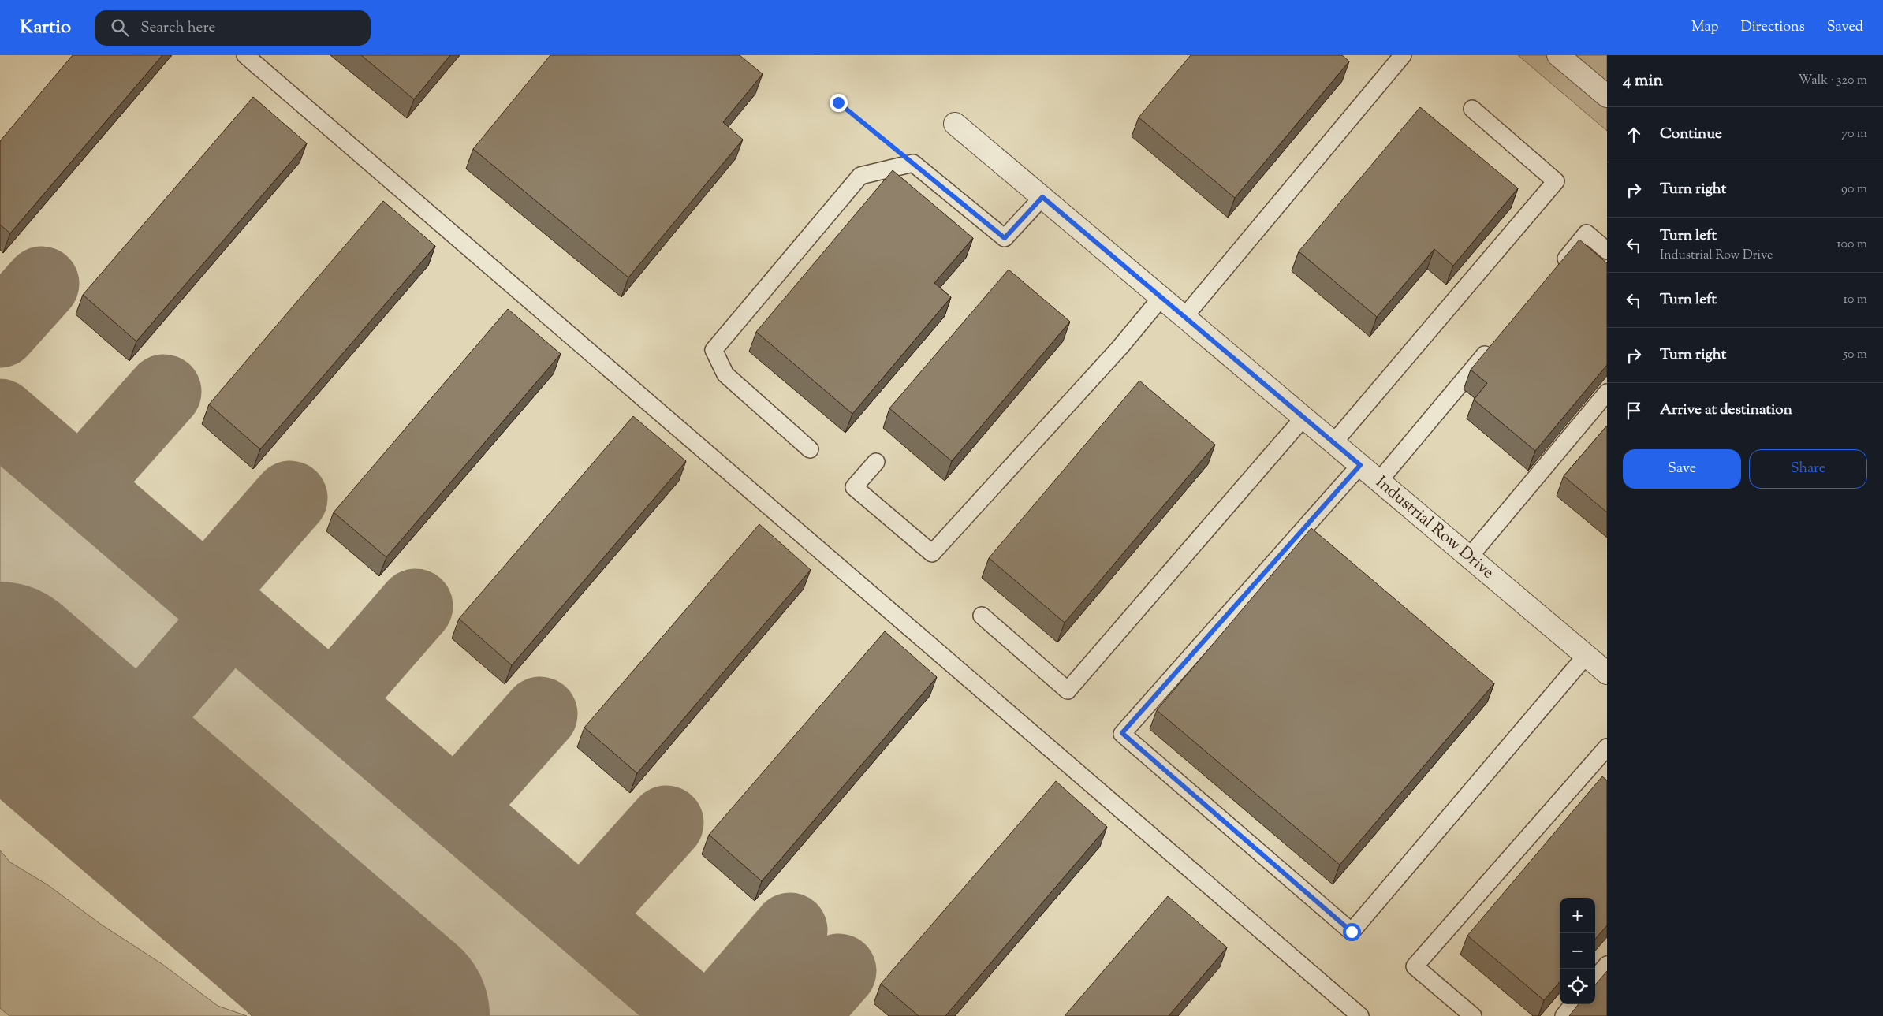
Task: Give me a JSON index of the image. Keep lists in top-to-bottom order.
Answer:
{
  "streets": {
    "street": ["Industrial Row Drive"]
  },
  "page": {
    "header": "Kartio",
    "search": "Search here",
    "nav": ["Map", "Directions", "Saved"],
    "heading": ["4 min", "Walk · 320 m"],
    "list": [
      ["Continue", "70 m"],
      ["Turn right", "90 m"],
      ["Turn left", "Industrial Row Drive", "100 m"],
      ["Turn left", "10 m"],
      ["Turn right", "50 m"],
      "Arrive at destination"
    ],
    "buttons": ["Save", "Share"],
    "map_buttons": ["+", "−"]
  }
}
